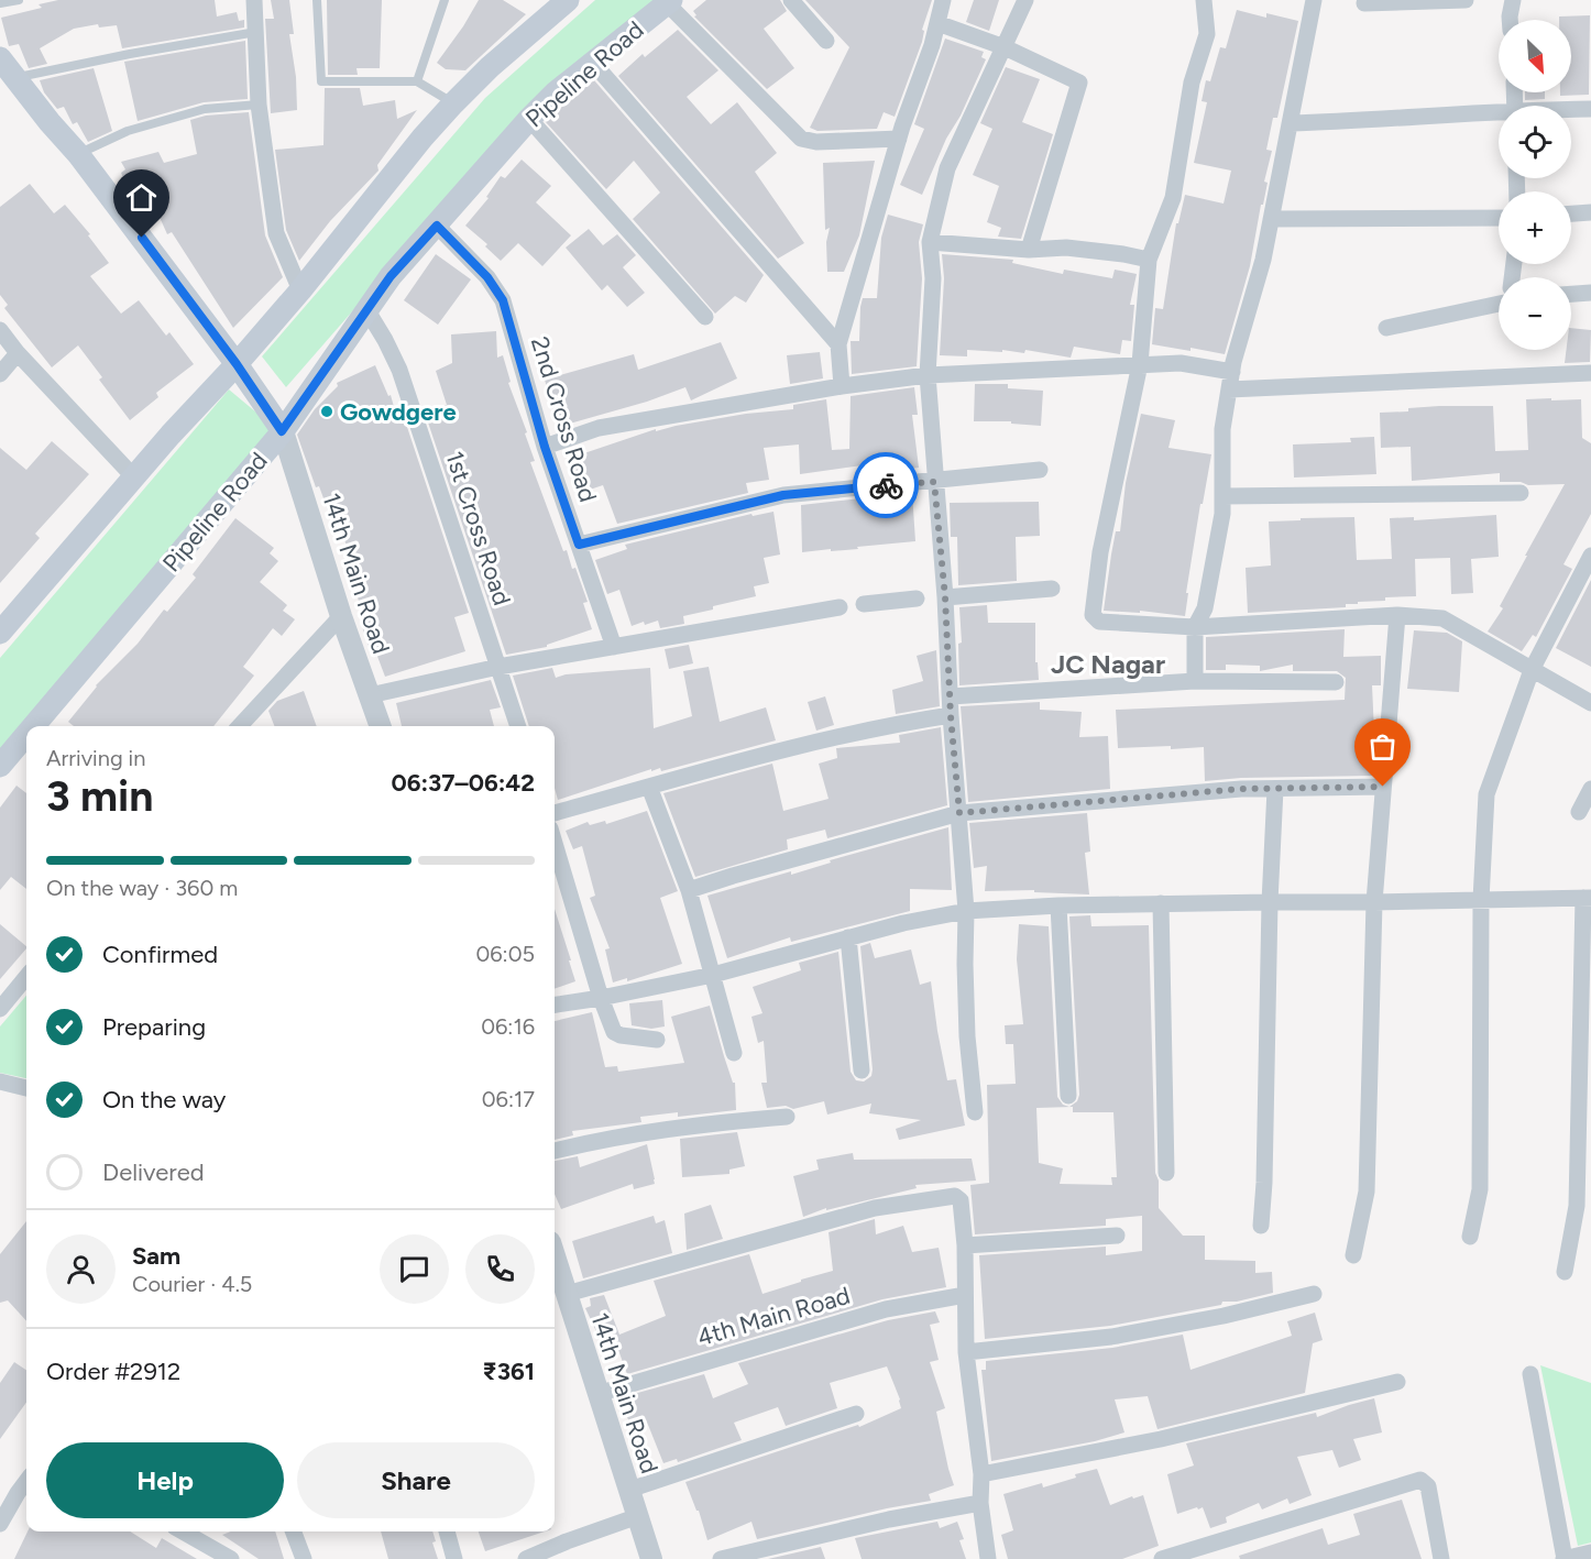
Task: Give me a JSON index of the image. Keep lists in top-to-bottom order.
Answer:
{
  "streets": {
    "main road": ["Pipeline Road"],
    "street": [
      "2nd Cross Road",
      "1st Cross Road",
      "14th Main Road",
      "4th Main Road"
    ]
  },
  "crossings": [
    ["Pipeline Road", "2nd Cross Road"],
    ["Pipeline Road", "1st Cross Road"],
    ["Pipeline Road", "14th Main Road"],
    ["14th Main Road", "4th Main Road"]
  ],
  "districts": ["JC Nagar"],
  "places": ["Gowdgere"],
  "north": "bottom right",
  "page": {
    "map_buttons": ["+", "−"],
    "heading": ["3 min", "Arriving in", "06:37–06:42"],
    "panel": [
      "Sam",
      "Courier · 4.5",
      "Order #2912",
      "₹361"
    ],
    "bar": "On the way · 360 m",
    "list": [
      ["Confirmed", "06:05"],
      ["Preparing", "06:16"],
      ["On the way", "06:17"],
      "Delivered"
    ],
    "buttons": ["Help", "Share"]
  }
}
